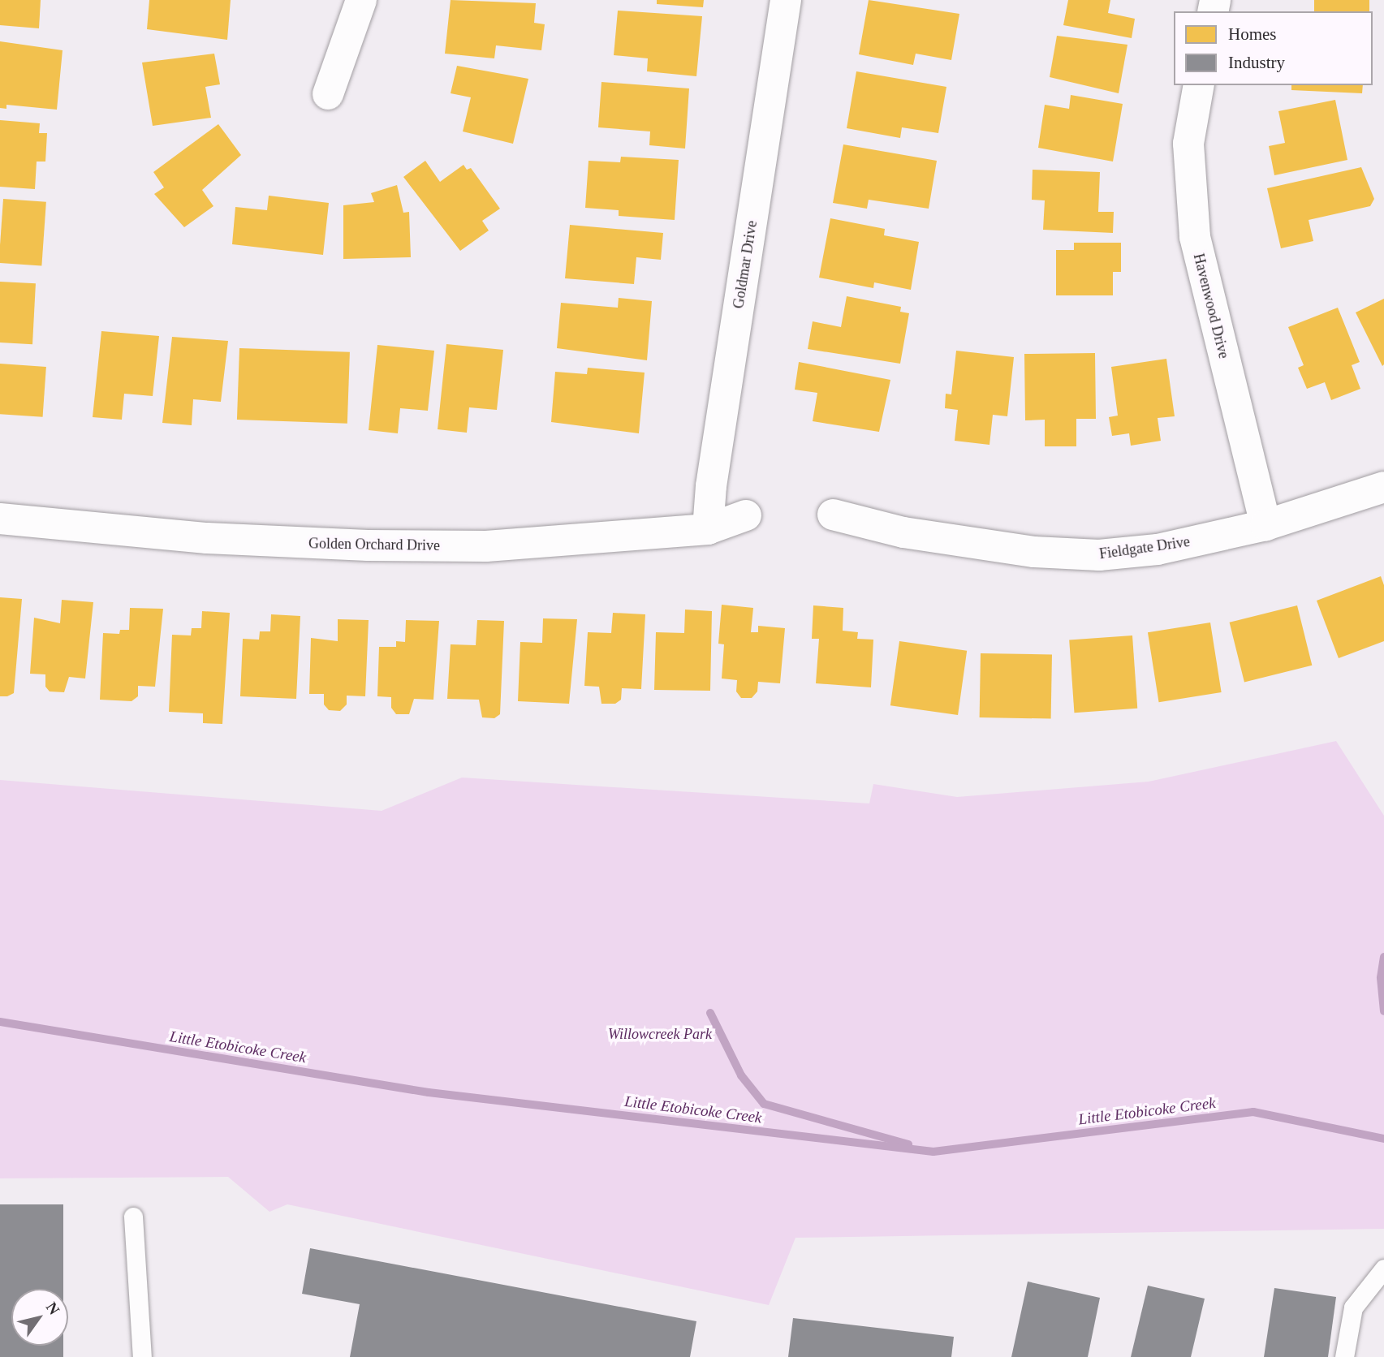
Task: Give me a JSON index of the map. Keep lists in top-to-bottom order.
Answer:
{
  "streets": {
    "street": [
      "Goldmar Drive",
      "Havenwood Drive",
      "Golden Orchard Drive",
      "Fieldgate Drive"
    ]
  },
  "crossings": [
    ["Goldmar Drive", "Golden Orchard Drive"],
    ["Havenwood Drive", "Fieldgate Drive"]
  ],
  "water": ["Little Etobicoke Creek"],
  "parks": ["Willowcreek Park"],
  "legend": ["Homes", "Industry"],
  "north": "top right"
}
